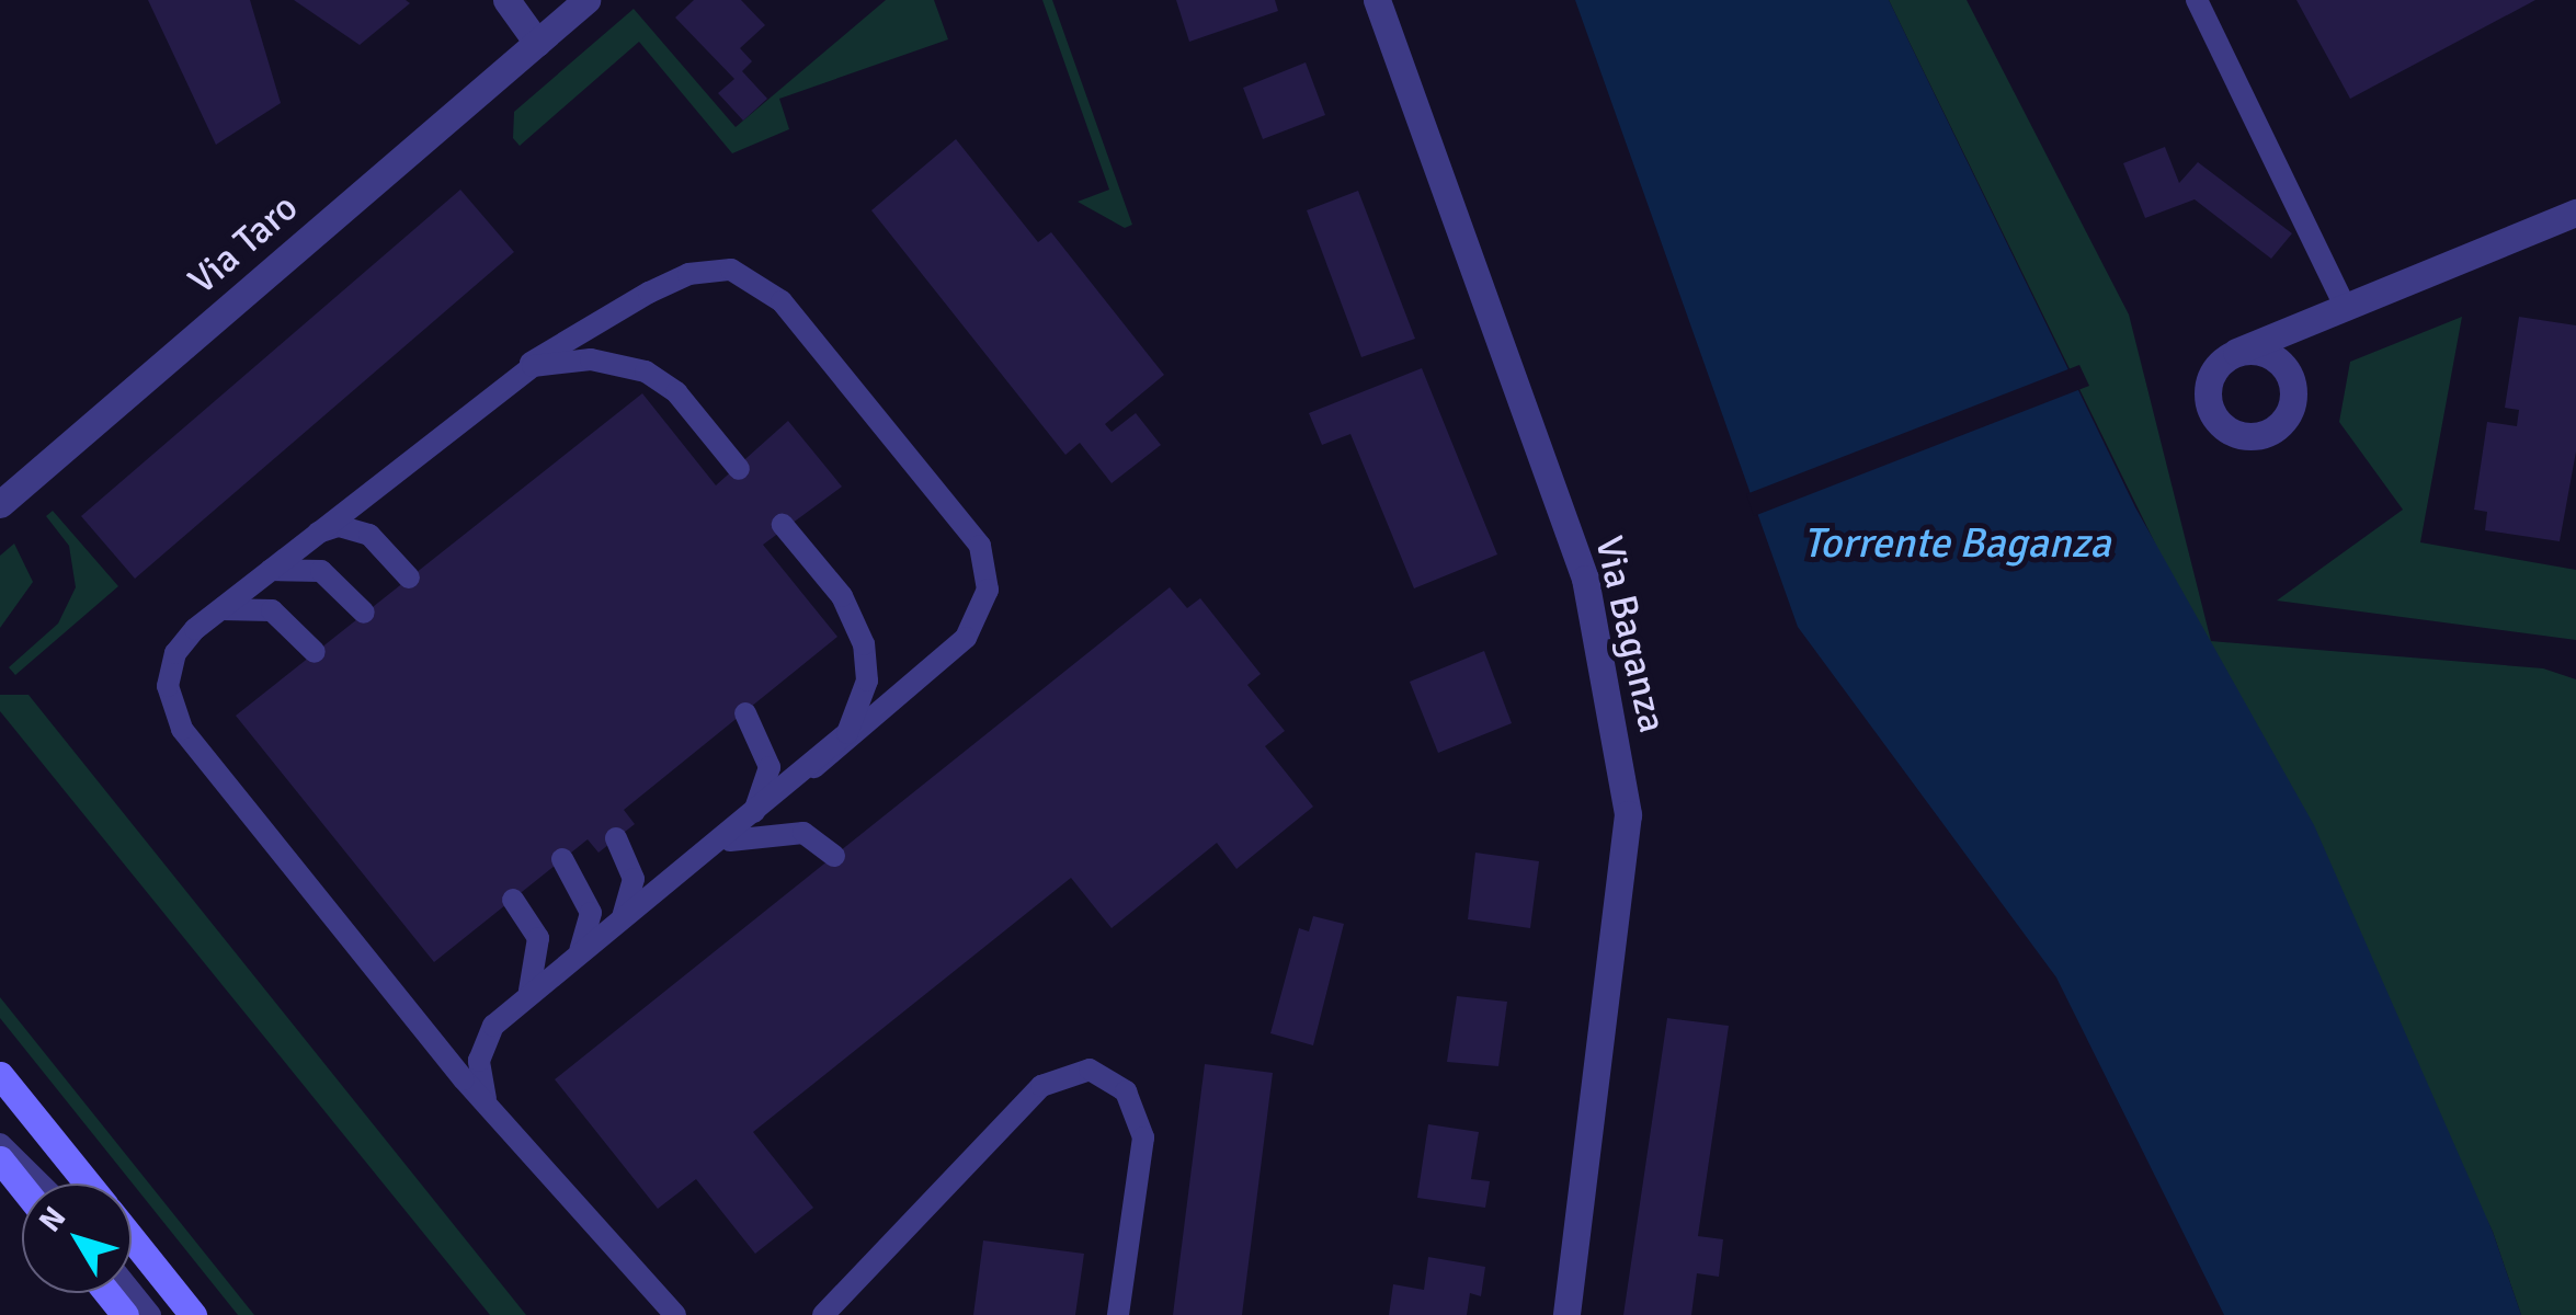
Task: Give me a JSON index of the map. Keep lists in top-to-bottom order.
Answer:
{
  "streets": {
    "street": ["Via Taro", "Via Baganza"]
  },
  "water": ["Torrente Baganza"],
  "north": "top left"
}
